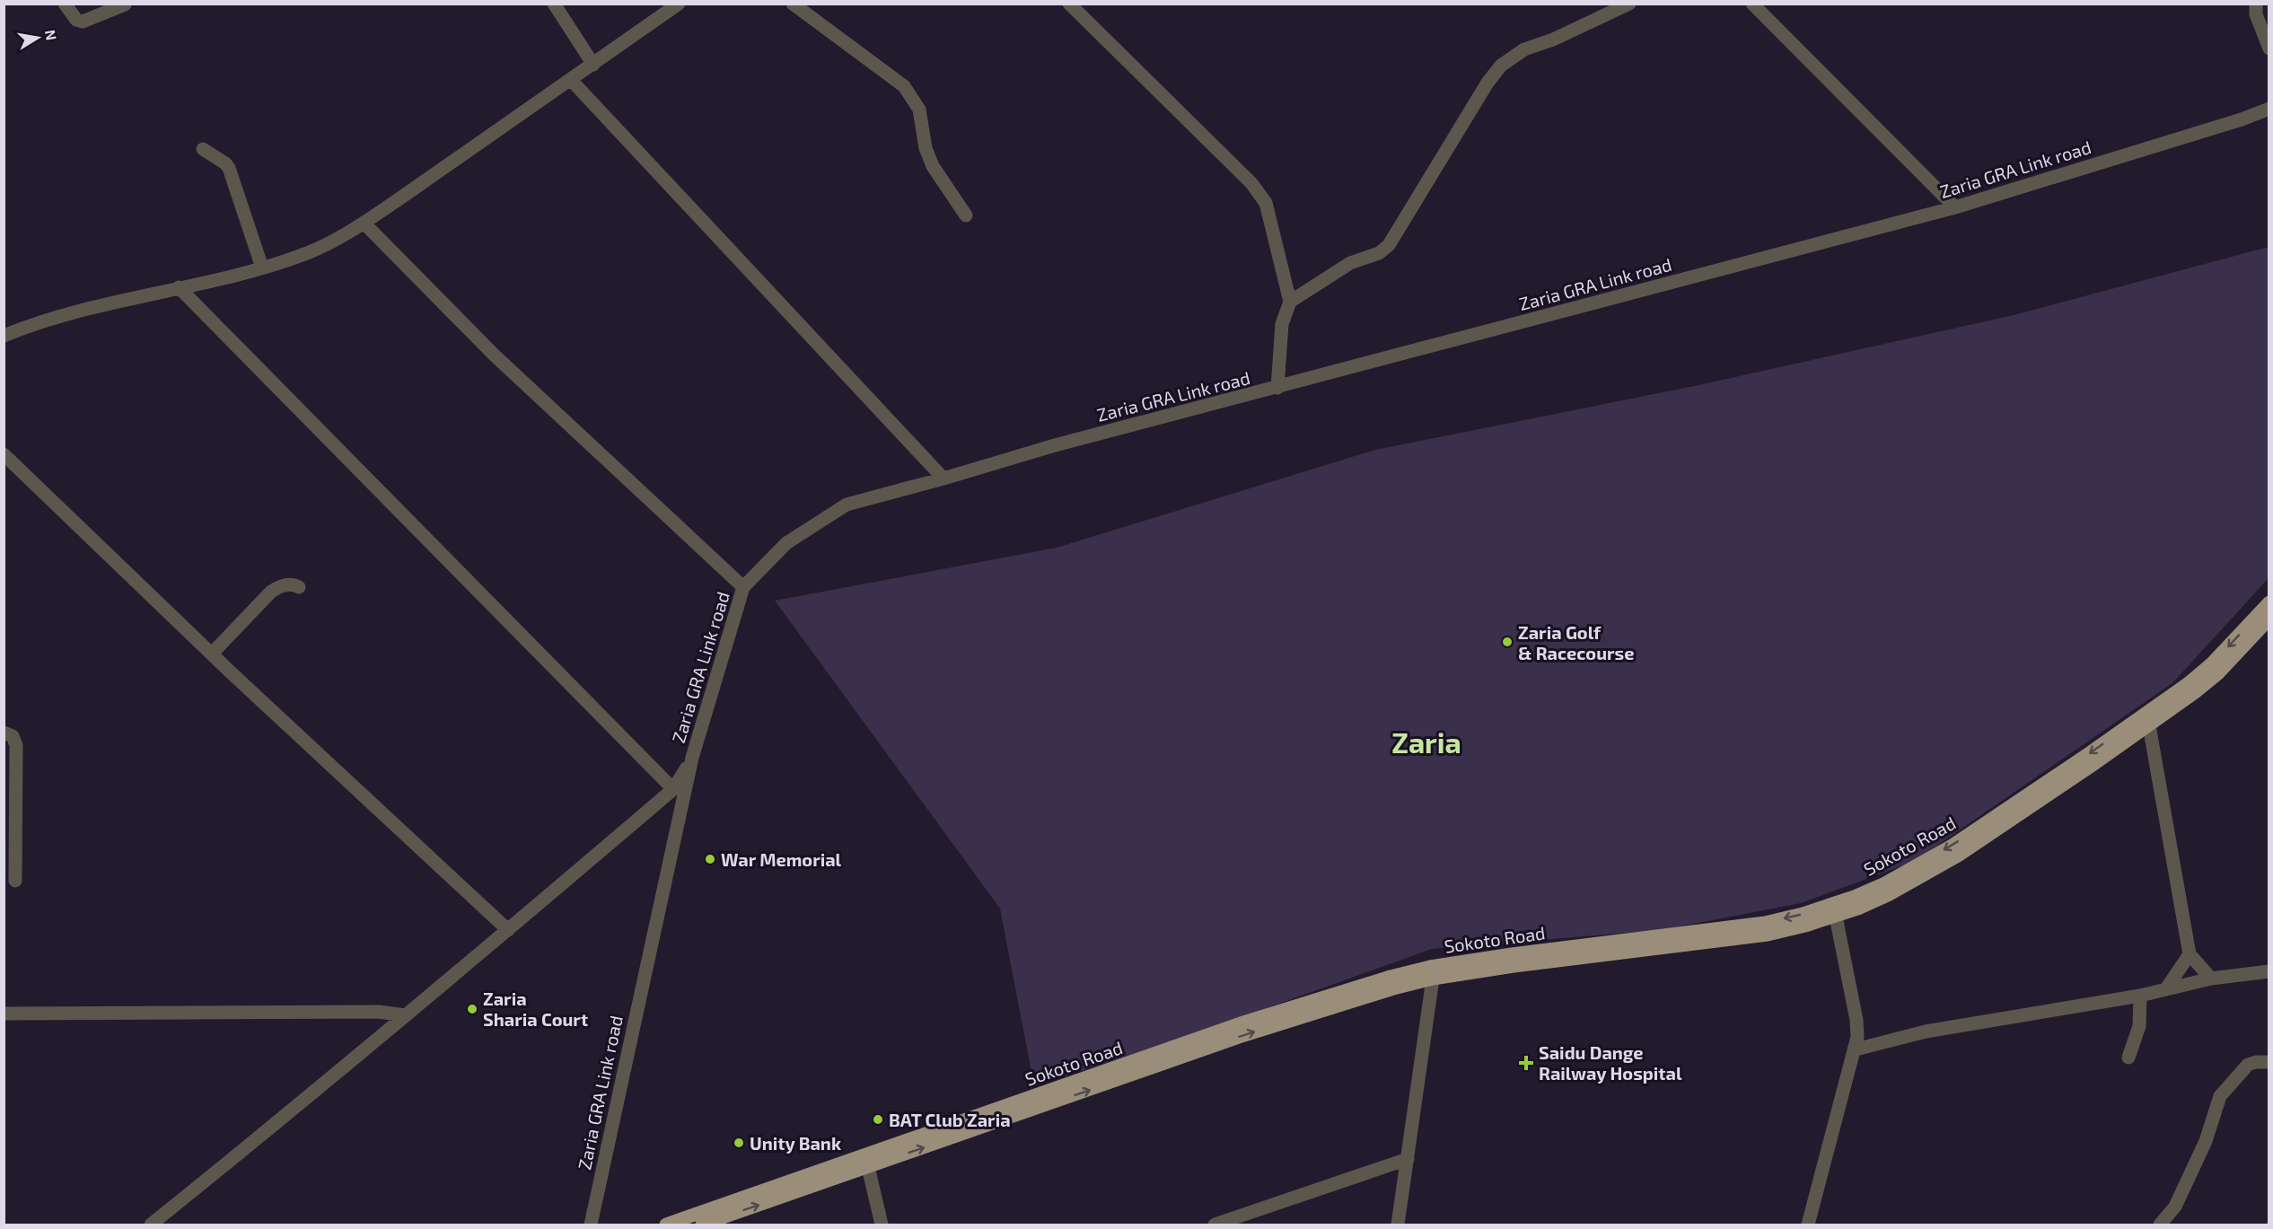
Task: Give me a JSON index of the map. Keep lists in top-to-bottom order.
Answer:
{
  "streets": {
    "main road": ["Sokoto Road"],
    "street": ["Zaria GRA Link road"]
  },
  "districts": ["Zaria"],
  "places": {
    "other": [
      "Zaria Golf & Racecourse",
      "War Memorial",
      "Zaria Sharia Court",
      "BAT Club Zaria",
      "Unity Bank"
    ],
    "health": ["Saidu Dange Railway Hospital"]
  },
  "north": "right"
}
